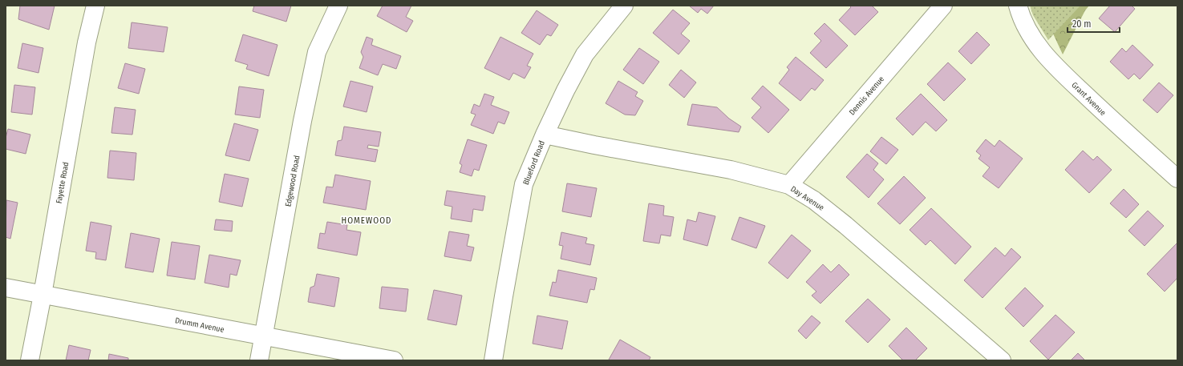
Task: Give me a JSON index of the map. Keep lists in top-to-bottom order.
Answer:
{
  "streets": {
    "street": [
      "Dennis Avenue",
      "Grant Avenue",
      "Blueford Road",
      "Edgewood Road",
      "Fayette Road",
      "Day Avenue",
      "Drumm Avenue"
    ]
  },
  "crossings": [
    ["Dennis Avenue", "Day Avenue"],
    ["Blueford Road", "Day Avenue"],
    ["Edgewood Road", "Drumm Avenue"],
    ["Fayette Road", "Drumm Avenue"]
  ],
  "districts": ["HOMEWOOD"],
  "scale_bar": "20 m"
}
